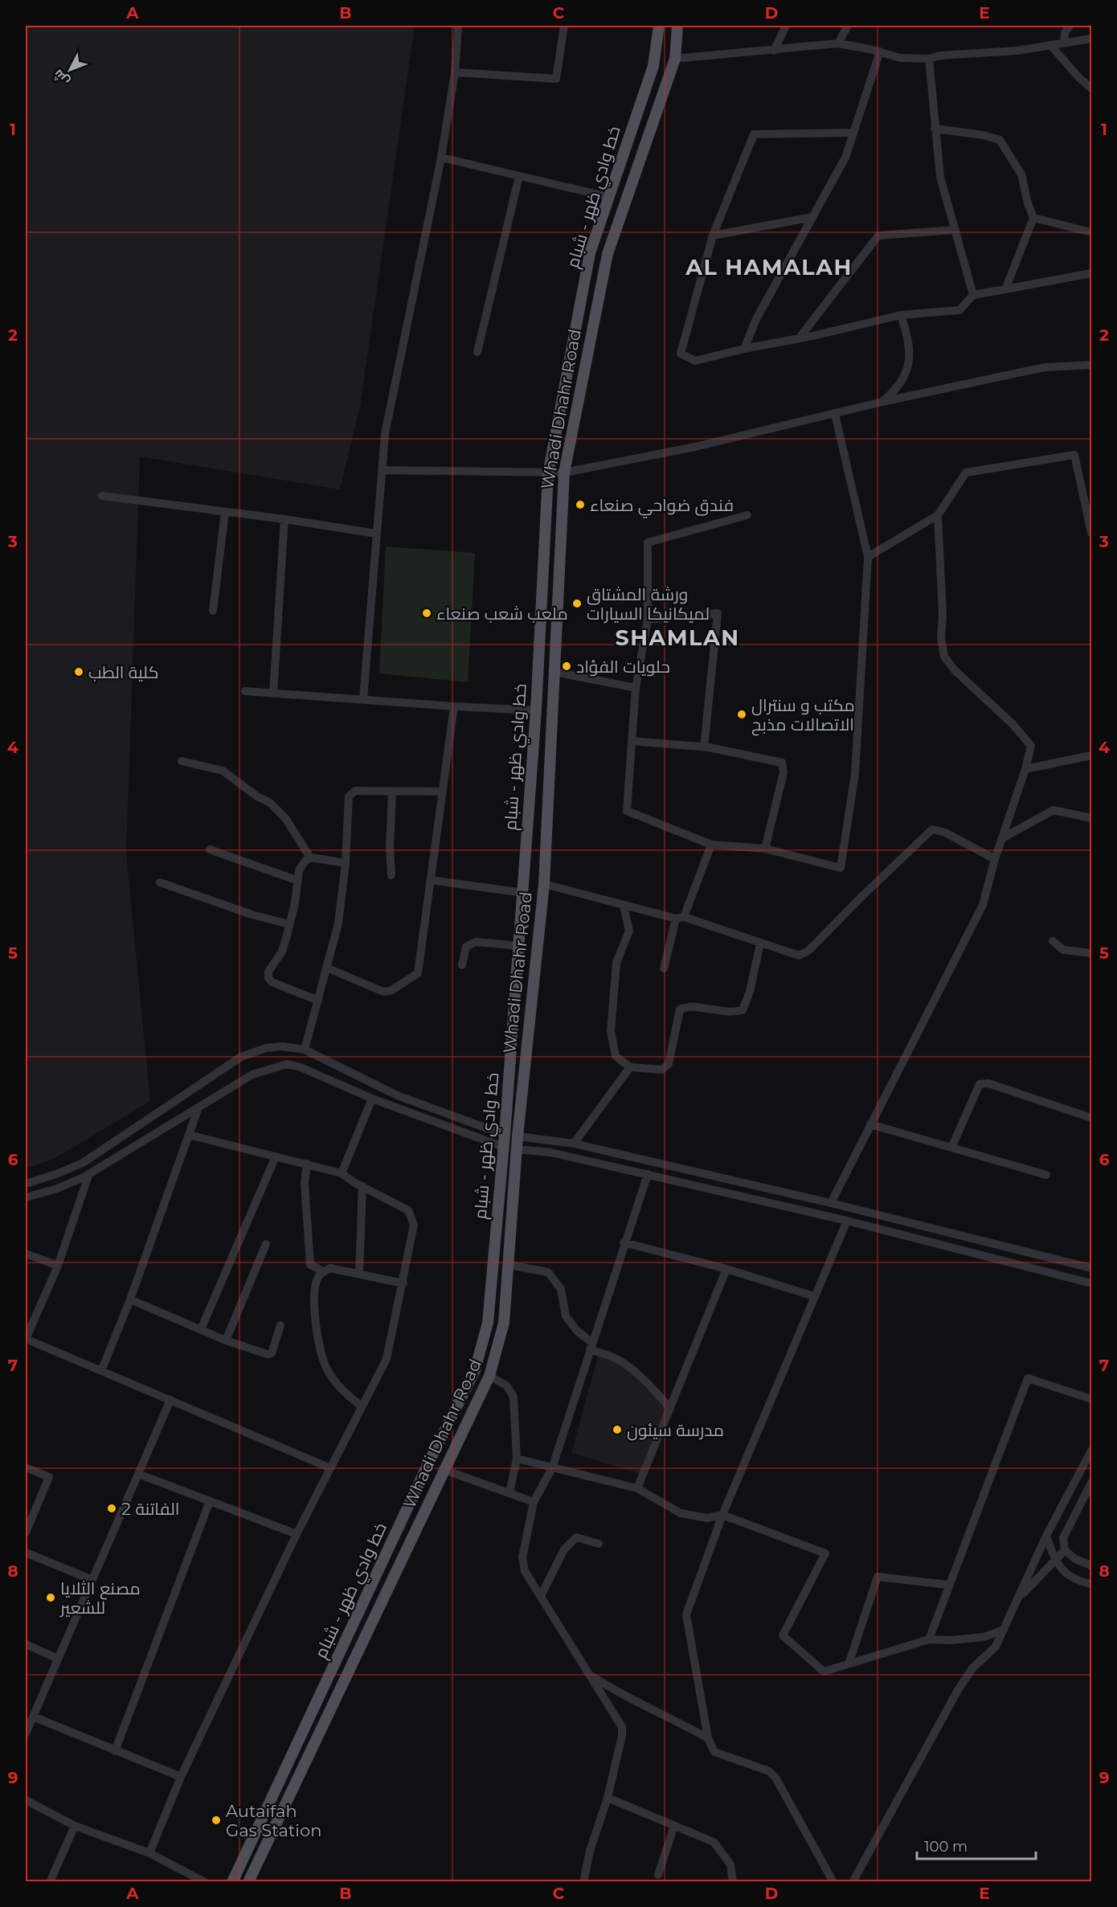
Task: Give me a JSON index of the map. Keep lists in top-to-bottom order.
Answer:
{
  "streets": {
    "main road": ["خط وادي ظهر - شبام", "Whadi Dhahr Road"]
  },
  "districts": ["AL HAMALAH", "SHAMLAN"],
  "places": [
    "فندق ضواحي صنعاء",
    "ورشة المشتاق لميكانيكا السيارات",
    "ملعب شعب صنعاء",
    "حلويات الفؤاد",
    "كلية الطب",
    "مكتب و سنترال الاتصالات مذبح",
    "مدرسة سيئون",
    "الفاتنة 2",
    "مصنع الثلايا للشعير",
    "Autaifah Gas Station"
  ],
  "scale_bar": "100 m",
  "north": "bottom left",
  "grid": {
    "columns": [
      "A",
      "B",
      "C",
      "D",
      "E"
    ],
    "rows": [
      "1",
      "2",
      "3",
      "4",
      "5",
      "6",
      "7",
      "8",
      "9"
    ]
  }
}
